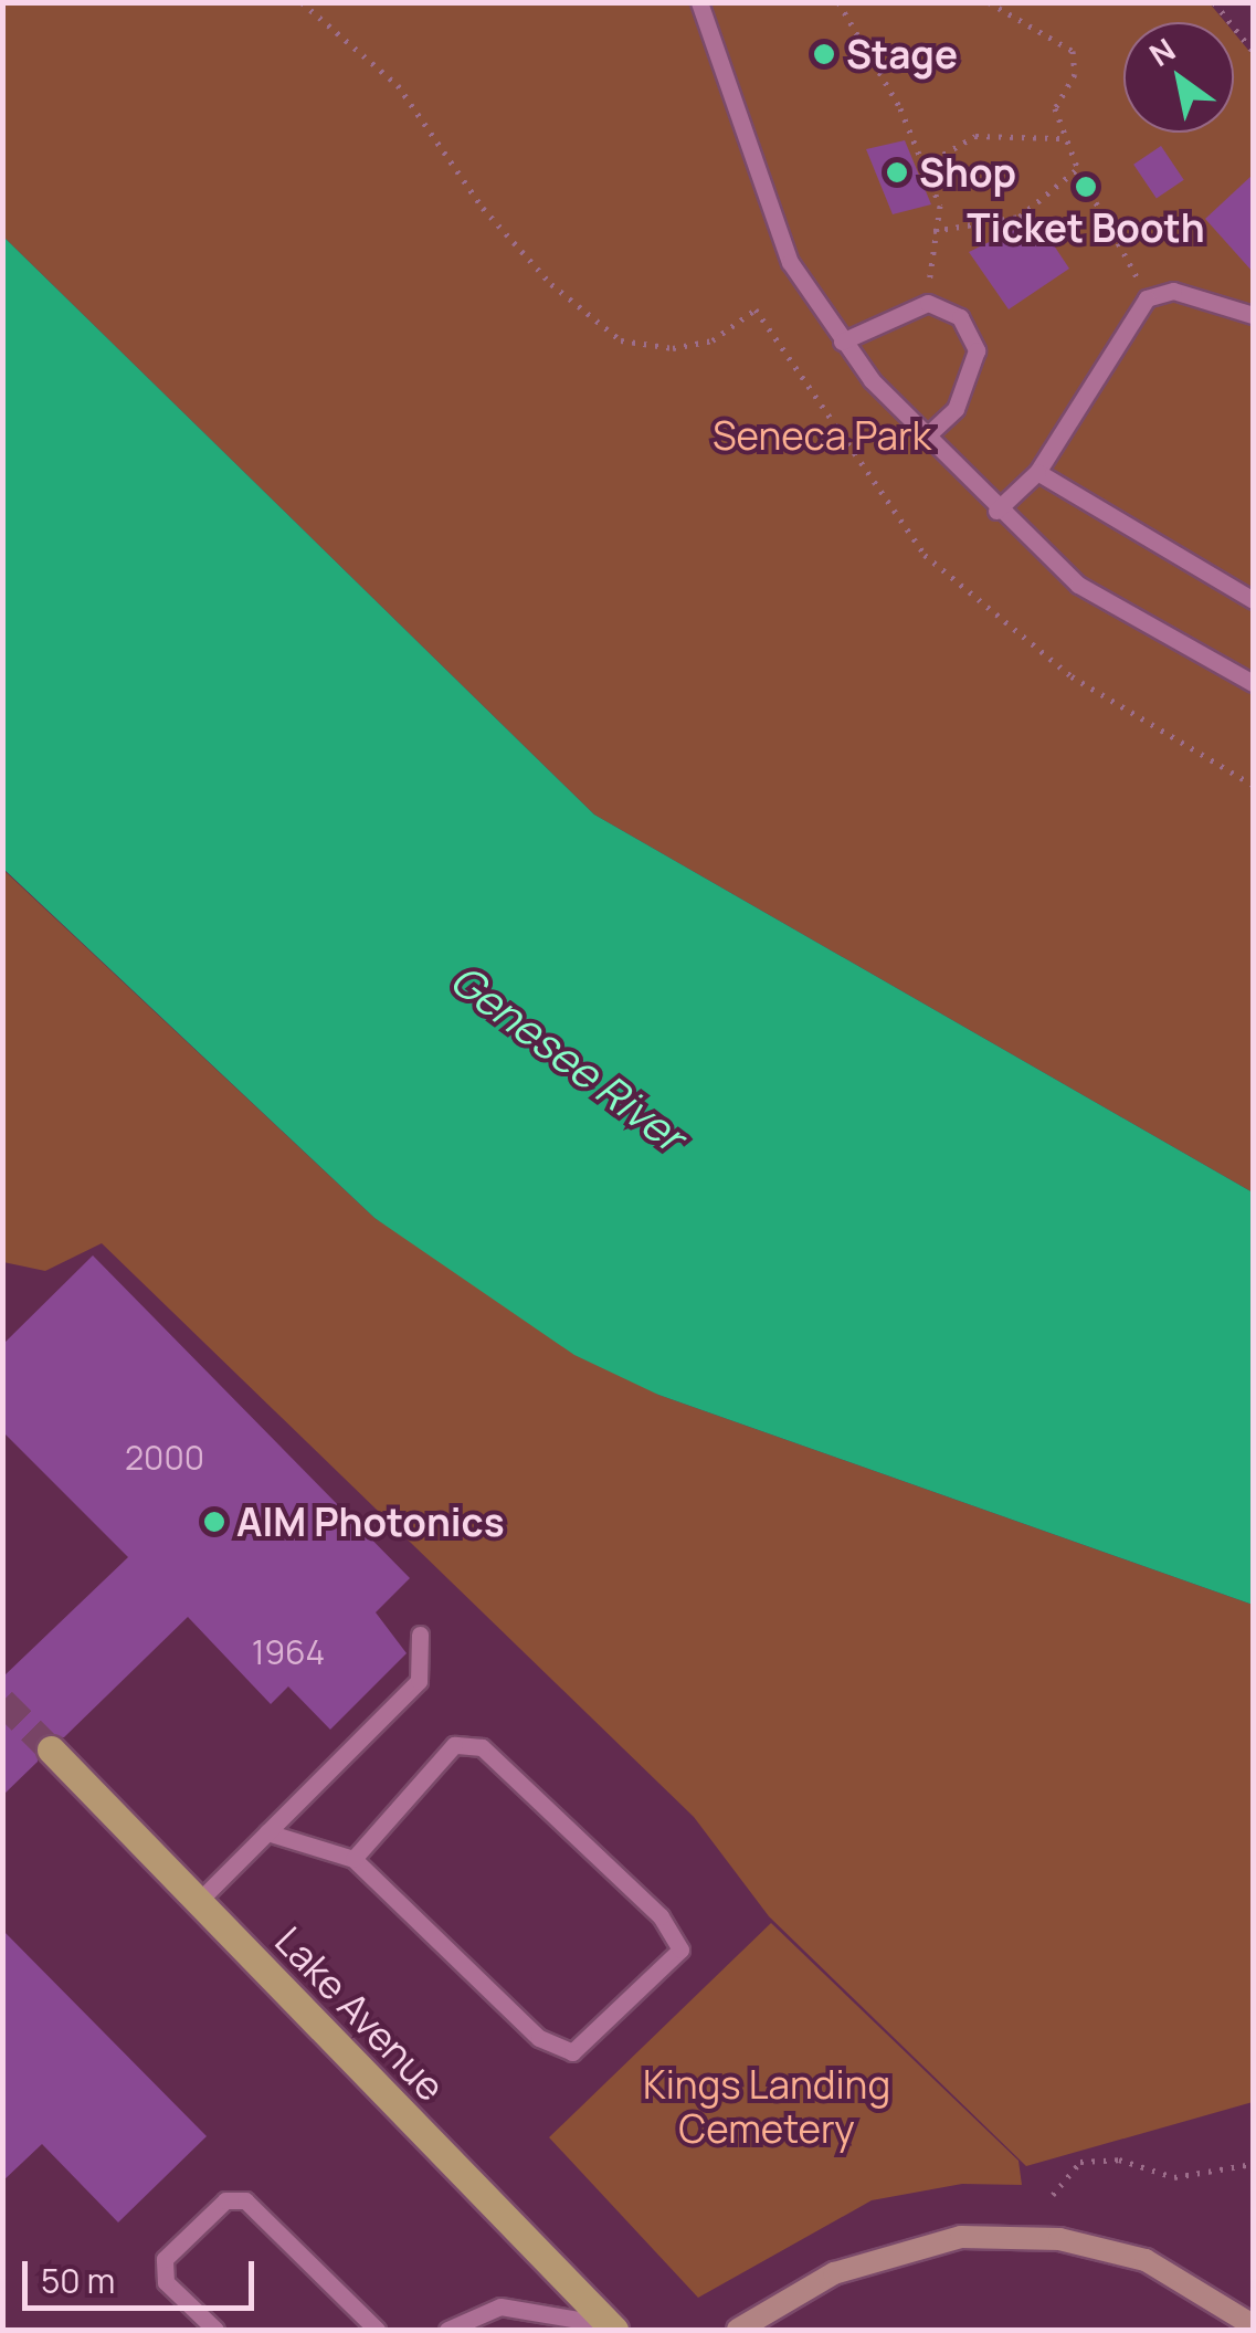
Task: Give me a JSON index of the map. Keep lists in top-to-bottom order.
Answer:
{
  "streets": {
    "main road": ["Lake Avenue"]
  },
  "water": ["Genesee River"],
  "parks": ["Seneca Park", "Kings Landing Cemetery"],
  "places": [
    "Stage",
    "Shop",
    "Ticket Booth",
    "AIM Photonics"
  ],
  "house_numbers": ["2000", "1964"],
  "scale_bar": "50 m",
  "north": "top left"
}
